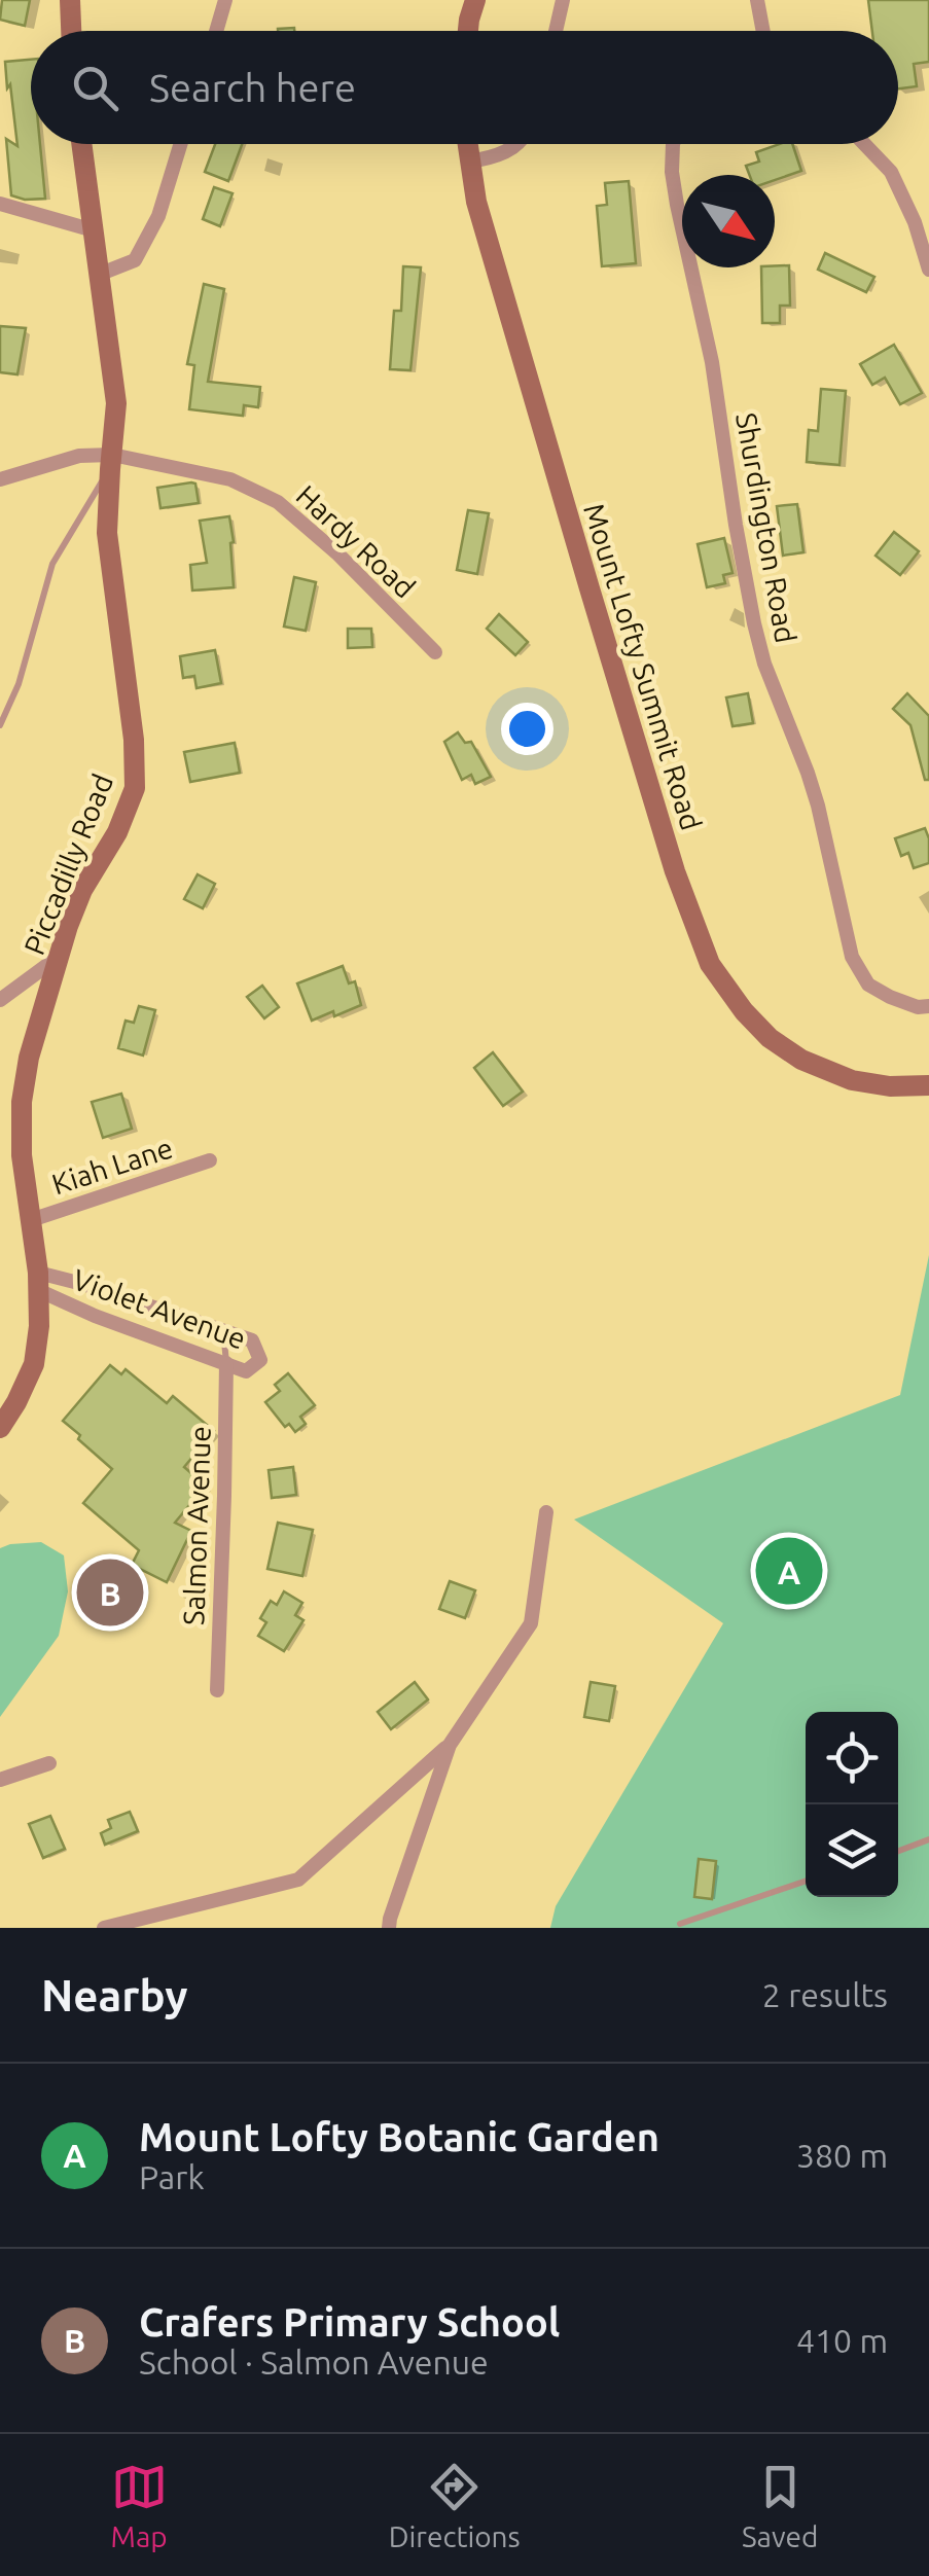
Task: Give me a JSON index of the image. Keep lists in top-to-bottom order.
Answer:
{
  "streets": {
    "main road": ["Mount Lofty Summit Road", "Piccadilly Road"],
    "street": [
      "Shurdington Road",
      "Hardy Road",
      "Kiah Lane",
      "Violet Avenue",
      "Salmon Avenue"
    ]
  },
  "crossings": [
    ["Hardy Road", "Piccadilly Road"],
    ["Piccadilly Road", "Kiah Lane"],
    ["Piccadilly Road", "Violet Avenue"],
    ["Violet Avenue", "Salmon Avenue"]
  ],
  "north": "bottom right",
  "page": {
    "search": "Search here",
    "pins": ["A", "B"],
    "heading": ["Nearby", "2 results"],
    "list": [
      {
        "mark": "A",
        "name": "Mount Lofty Botanic Garden",
        "note": "Park",
        "value": "380 m"
      },
      {
        "mark": "B",
        "name": "Crafers Primary School",
        "note": "School · Salmon Avenue",
        "value": "410 m"
      }
    ],
    "nav": ["Map", "Directions", "Saved"]
  }
}
